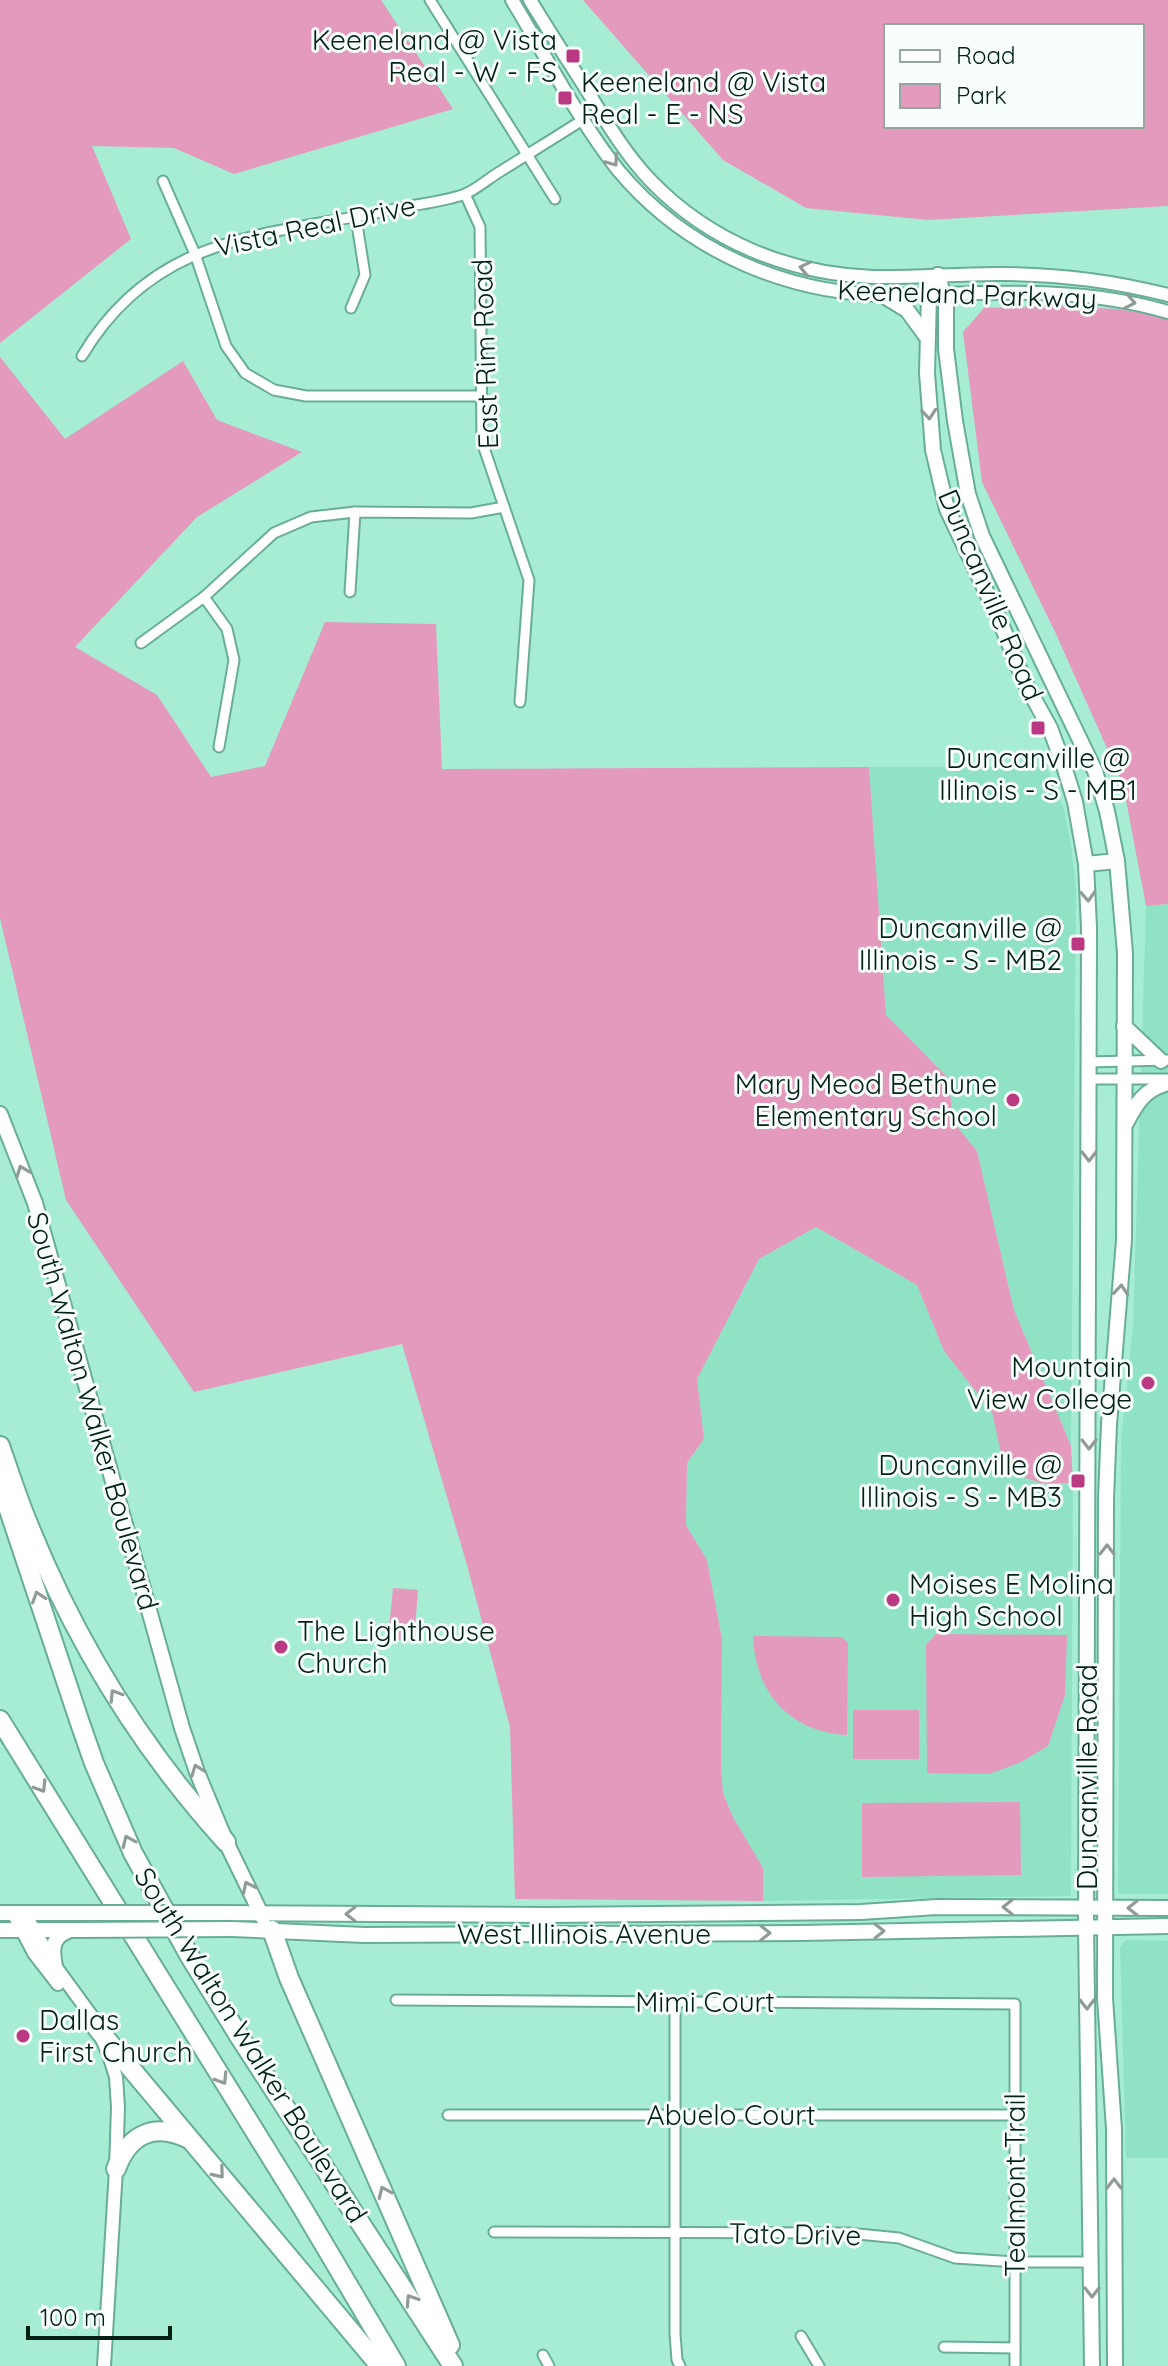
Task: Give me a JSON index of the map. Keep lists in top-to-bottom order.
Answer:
{
  "streets": {
    "highway": ["South Walton Walker Boulevard"],
    "main road": ["Duncanville Road", "West Illinois Avenue"],
    "street": [
      "Vista Real Drive",
      "Keeneland Parkway",
      "East Rim Road",
      "Mimi Court",
      "Abuelo Court",
      "Tealmont Trail",
      "Tato Drive"
    ]
  },
  "crossings": [
    ["Vista Real Drive", "Keeneland Parkway"],
    ["Vista Real Drive", "East Rim Road"],
    ["Keeneland Parkway", "Duncanville Road"],
    ["Duncanville Road", "West Illinois Avenue"],
    ["Duncanville Road", "Tato Drive"],
    ["South Walton Walker Boulevard", "West Illinois Avenue"],
    ["Mimi Court", "Tealmont Trail"],
    ["Abuelo Court", "Tealmont Trail"],
    ["Tealmont Trail", "Tato Drive"]
  ],
  "places": {
    "transit": [
      "Keeneland @ Vista Real - W - FS",
      "Keeneland @ Vista Real - E - NS",
      "Duncanville @ Illinois - S - MB1",
      "Duncanville @ Illinois - S - MB2",
      "Duncanville @ Illinois - S - MB3"
    ],
    "other": [
      "Mary Meod Bethune Elementary School",
      "Mountain View College",
      "Moises E Molina High School",
      "The Lighthouse Church",
      "Dallas First Church"
    ]
  },
  "legend": ["Road", "Park"],
  "scale_bar": "100 m"
}
